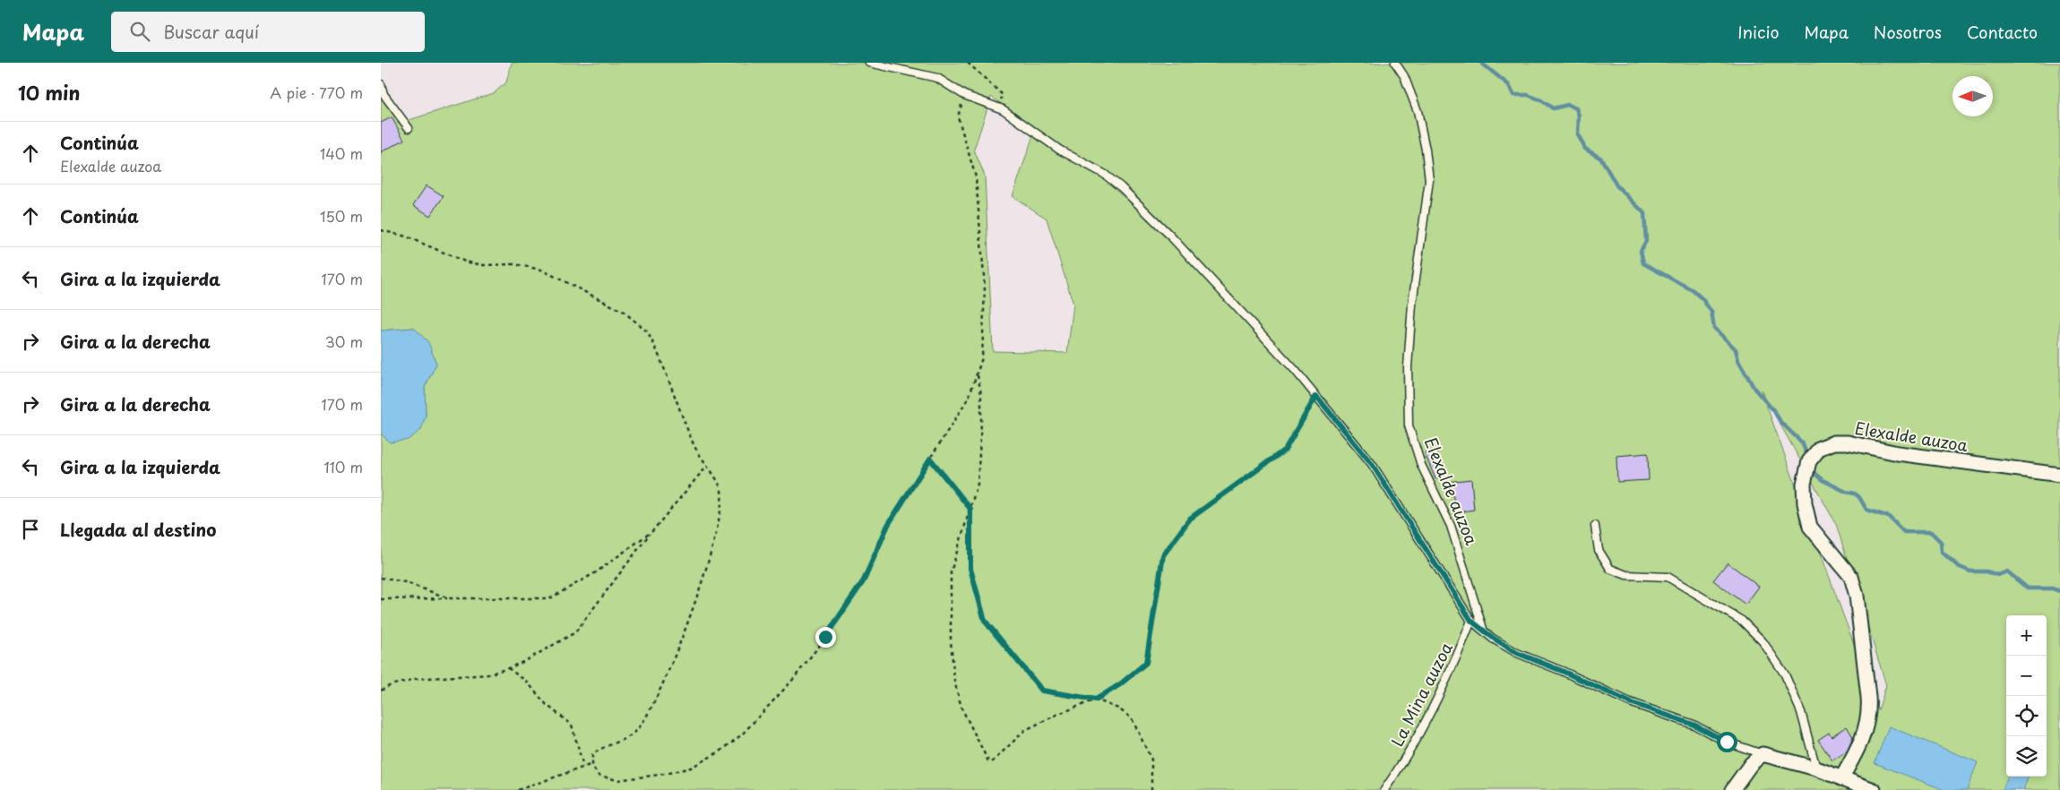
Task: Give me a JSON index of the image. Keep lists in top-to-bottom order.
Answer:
{
  "streets": {
    "street": ["Elexalde auzoa"],
    "lane": ["La Mina auzoa"]
  },
  "north": "left",
  "page": {
    "header": "Mapa",
    "search": "Buscar aquí",
    "nav": [
      "Inicio",
      "Mapa",
      "Nosotros",
      "Contacto"
    ],
    "heading": ["10 min", "A pie · 770 m"],
    "list": [
      ["Continúa", "Elexalde auzoa", "140 m"],
      ["Continúa", "150 m"],
      ["Gira a la izquierda", "170 m"],
      ["Gira a la derecha", "30 m"],
      ["Gira a la derecha", "170 m"],
      ["Gira a la izquierda", "110 m"],
      "Llegada al destino"
    ],
    "map_buttons": ["+", "−"]
  }
}
